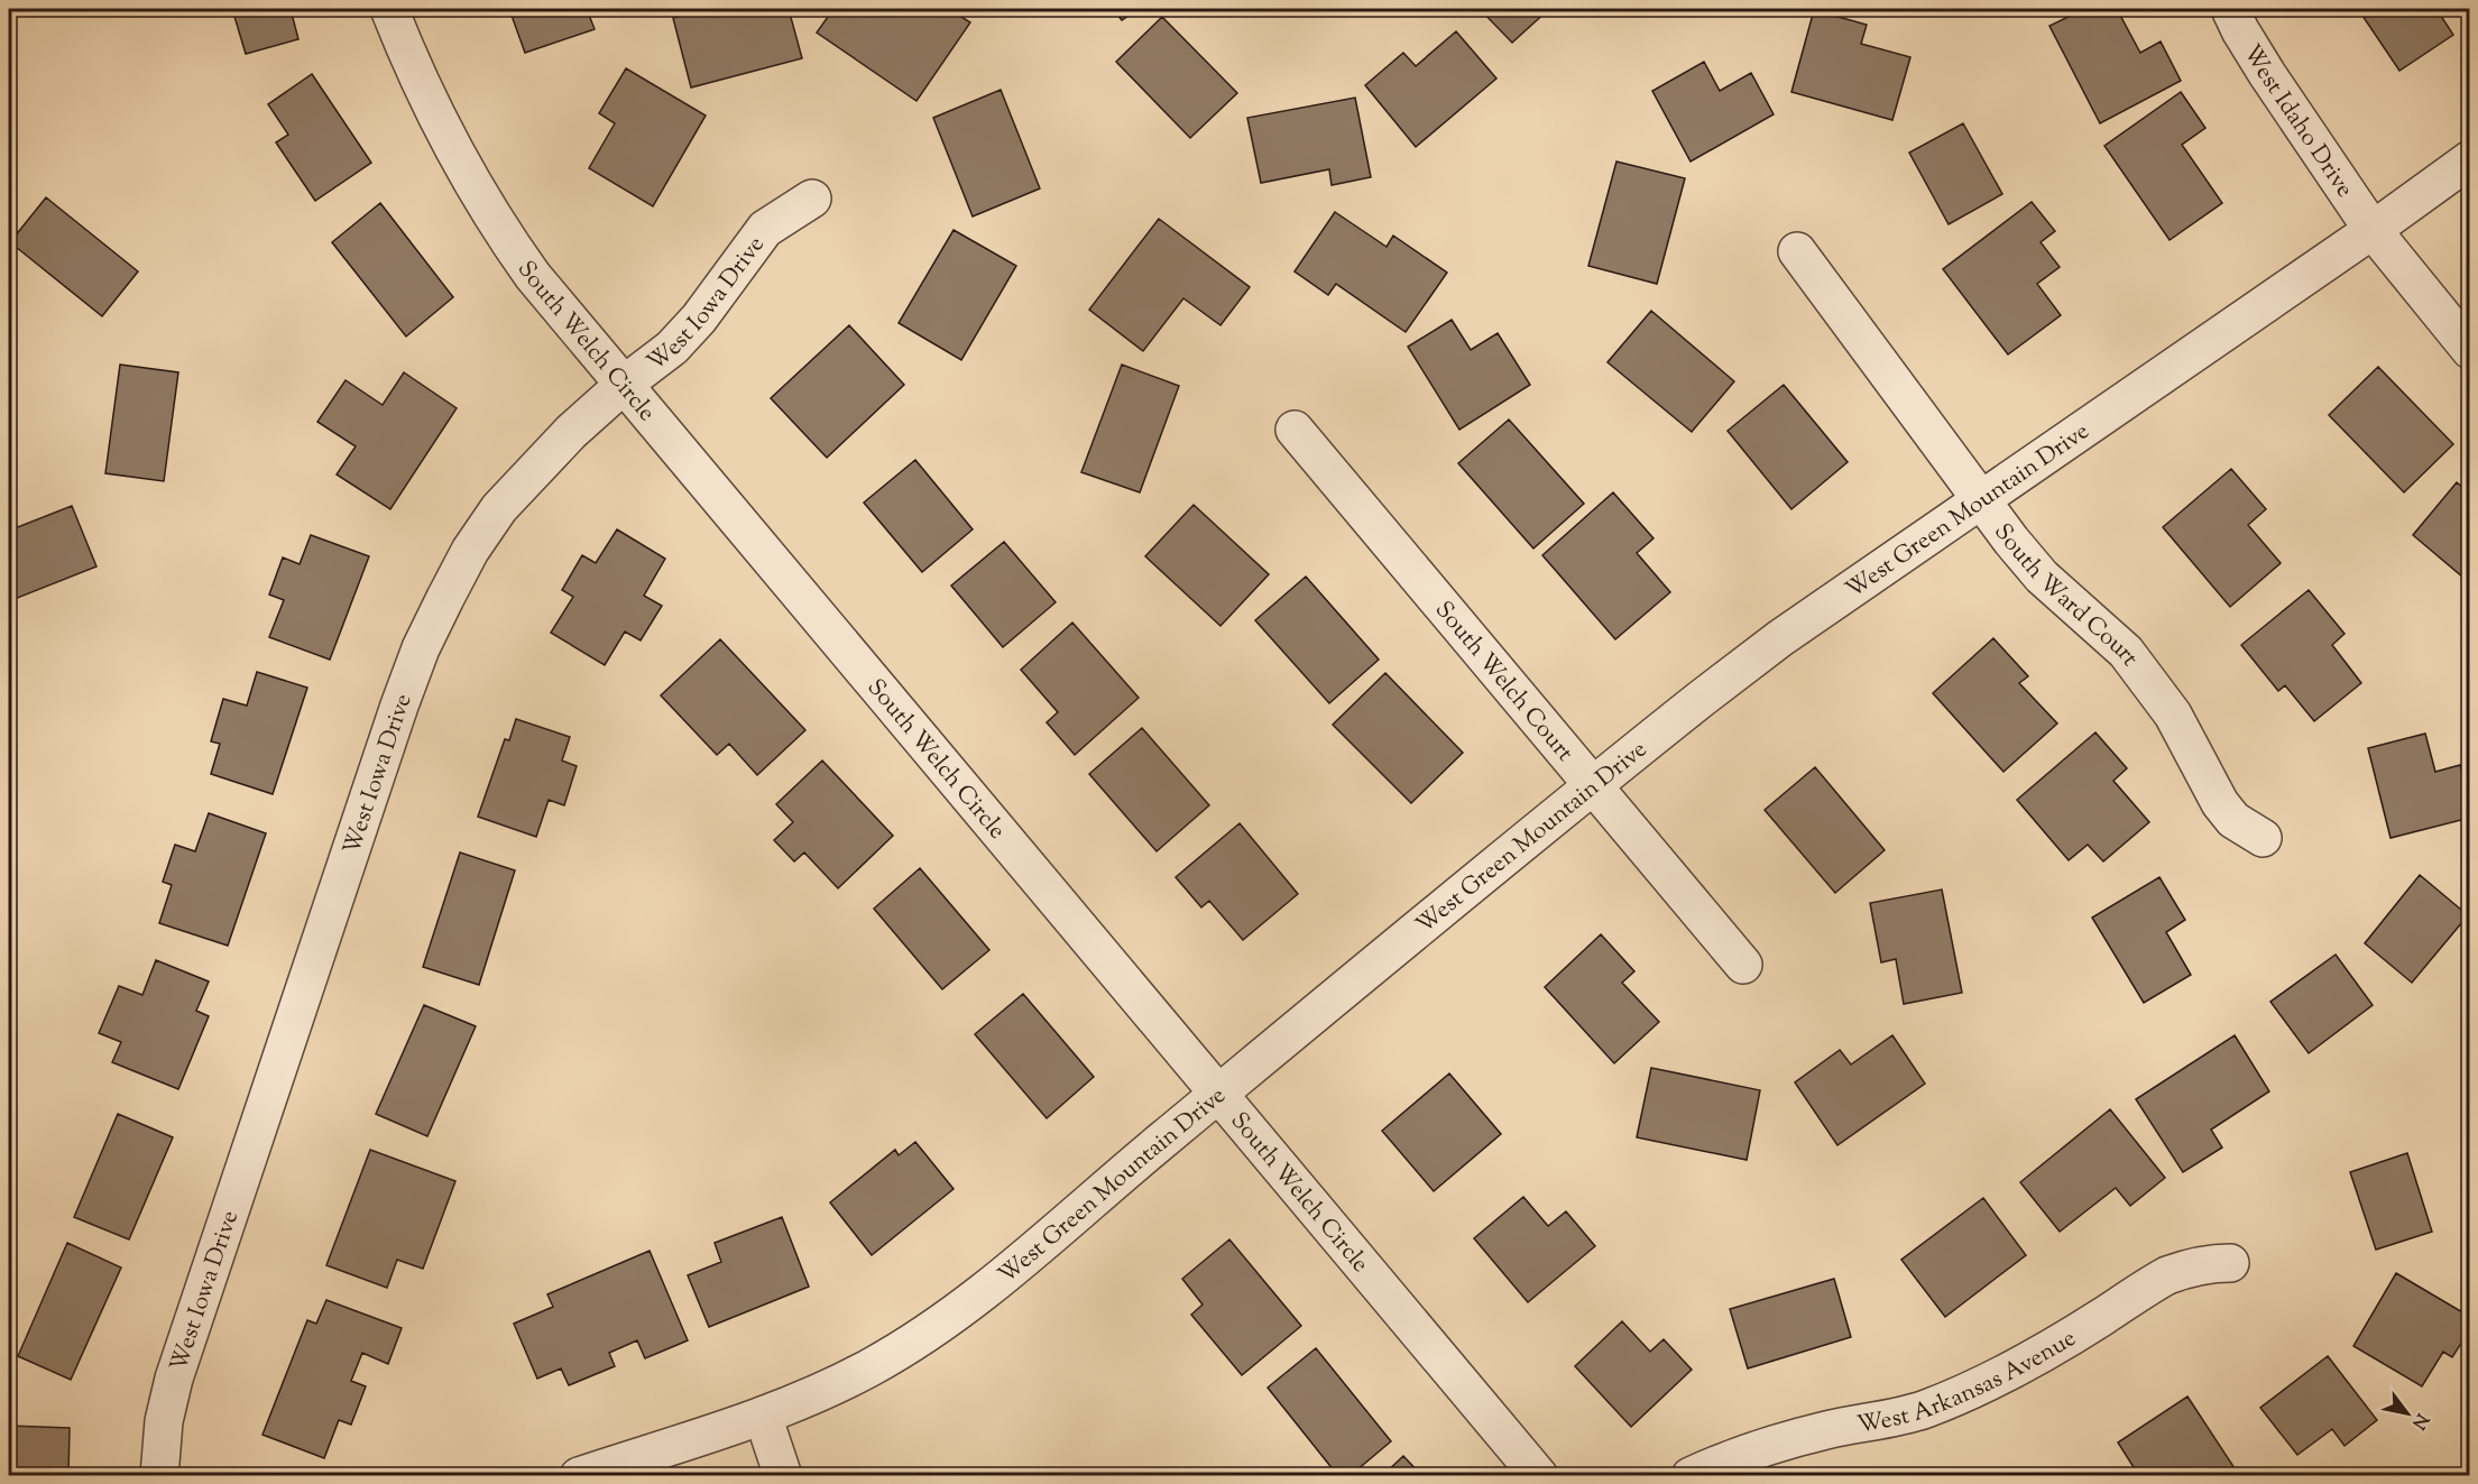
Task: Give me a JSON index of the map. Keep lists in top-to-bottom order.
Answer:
{
  "streets": {
    "street": [
      "West Idaho Drive",
      "West Iowa Drive",
      "South Welch Circle",
      "West Green Mountain Drive",
      "South Ward Court",
      "South Welch Court",
      "West Arkansas Avenue"
    ]
  },
  "crossings": [
    ["West Idaho Drive", "West Green Mountain Drive"],
    ["West Iowa Drive", "South Welch Circle"],
    ["South Welch Circle", "West Green Mountain Drive"],
    ["West Green Mountain Drive", "South Ward Court"],
    ["West Green Mountain Drive", "South Welch Court"]
  ],
  "north": "bottom right"
}
